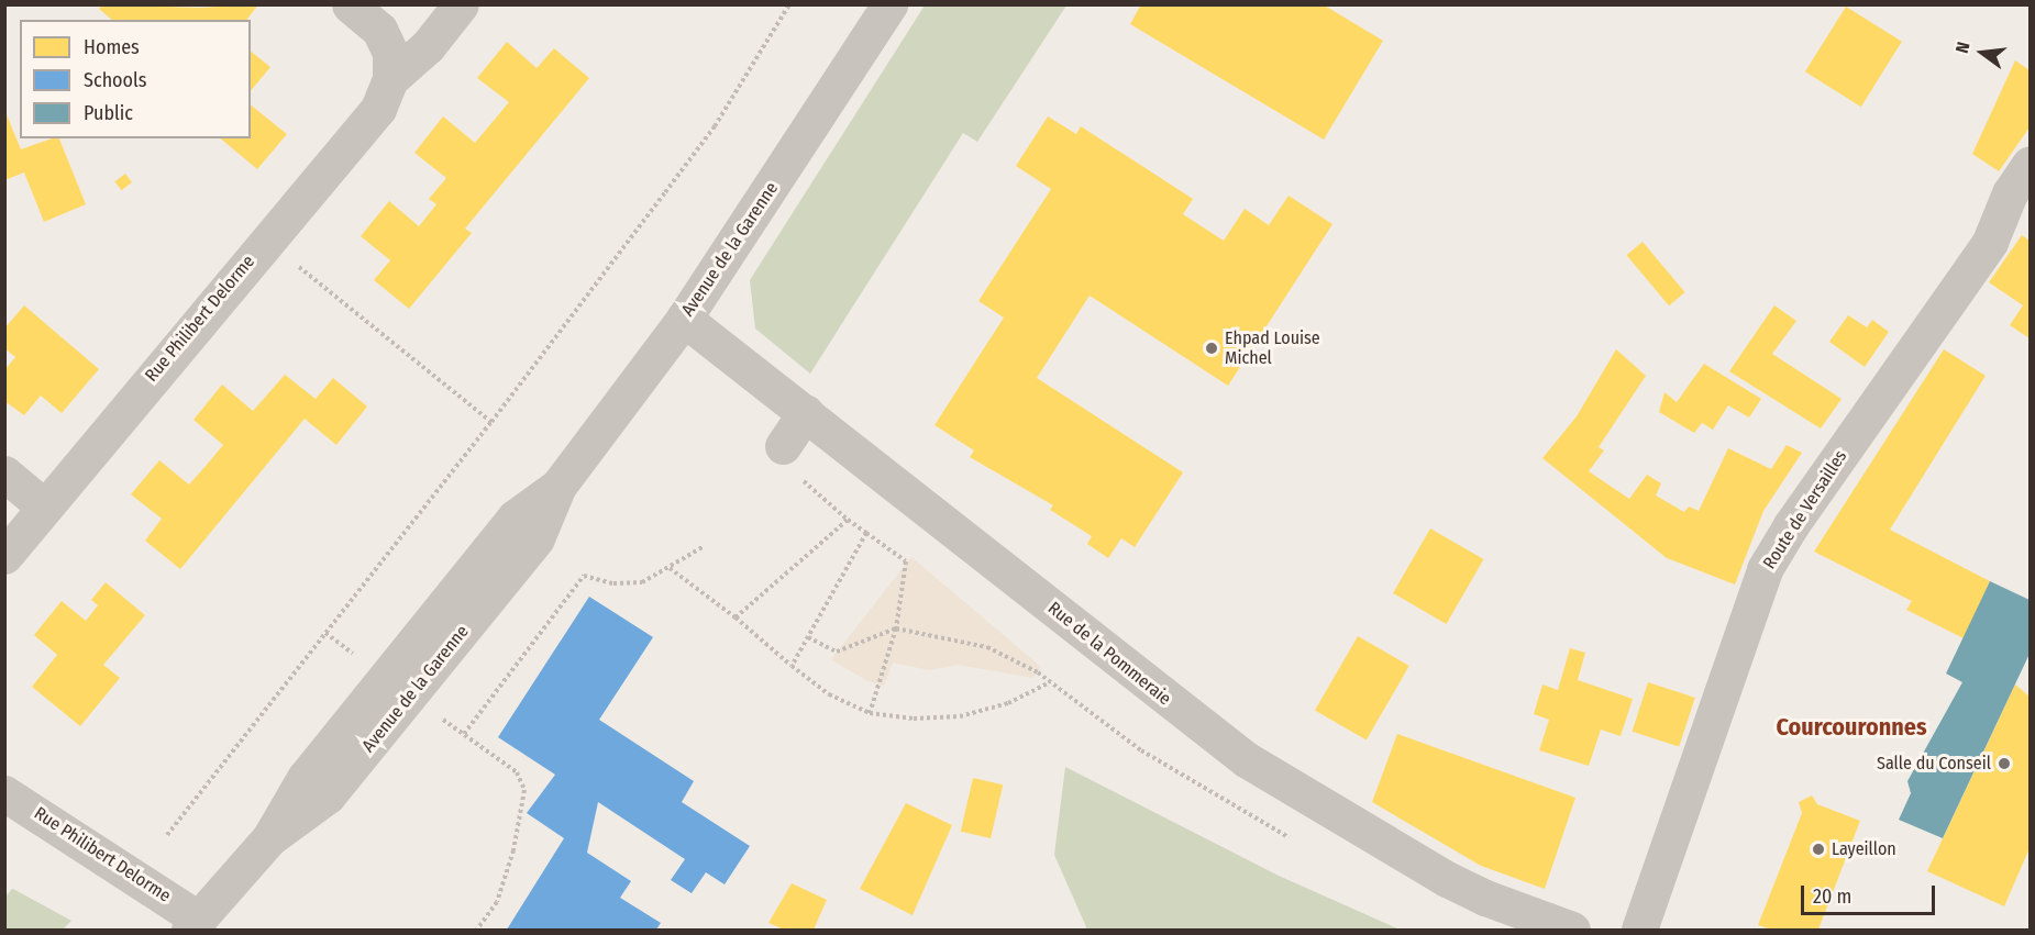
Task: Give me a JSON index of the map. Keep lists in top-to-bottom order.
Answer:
{
  "streets": {
    "street": [
      "Avenue de la Garenne",
      "Rue Philibert Delorme",
      "Route de Versailles",
      "Rue de la Pommeraie"
    ]
  },
  "crossings": [
    ["Avenue de la Garenne", "Rue Philibert Delorme"],
    ["Avenue de la Garenne", "Rue de la Pommeraie"]
  ],
  "districts": ["Courcouronnes"],
  "places": ["Ehpad Louise Michel", "Salle du Conseil", "Layeillon"],
  "legend": ["Homes", "Schools", "Public"],
  "scale_bar": "20 m",
  "north": "left"
}
